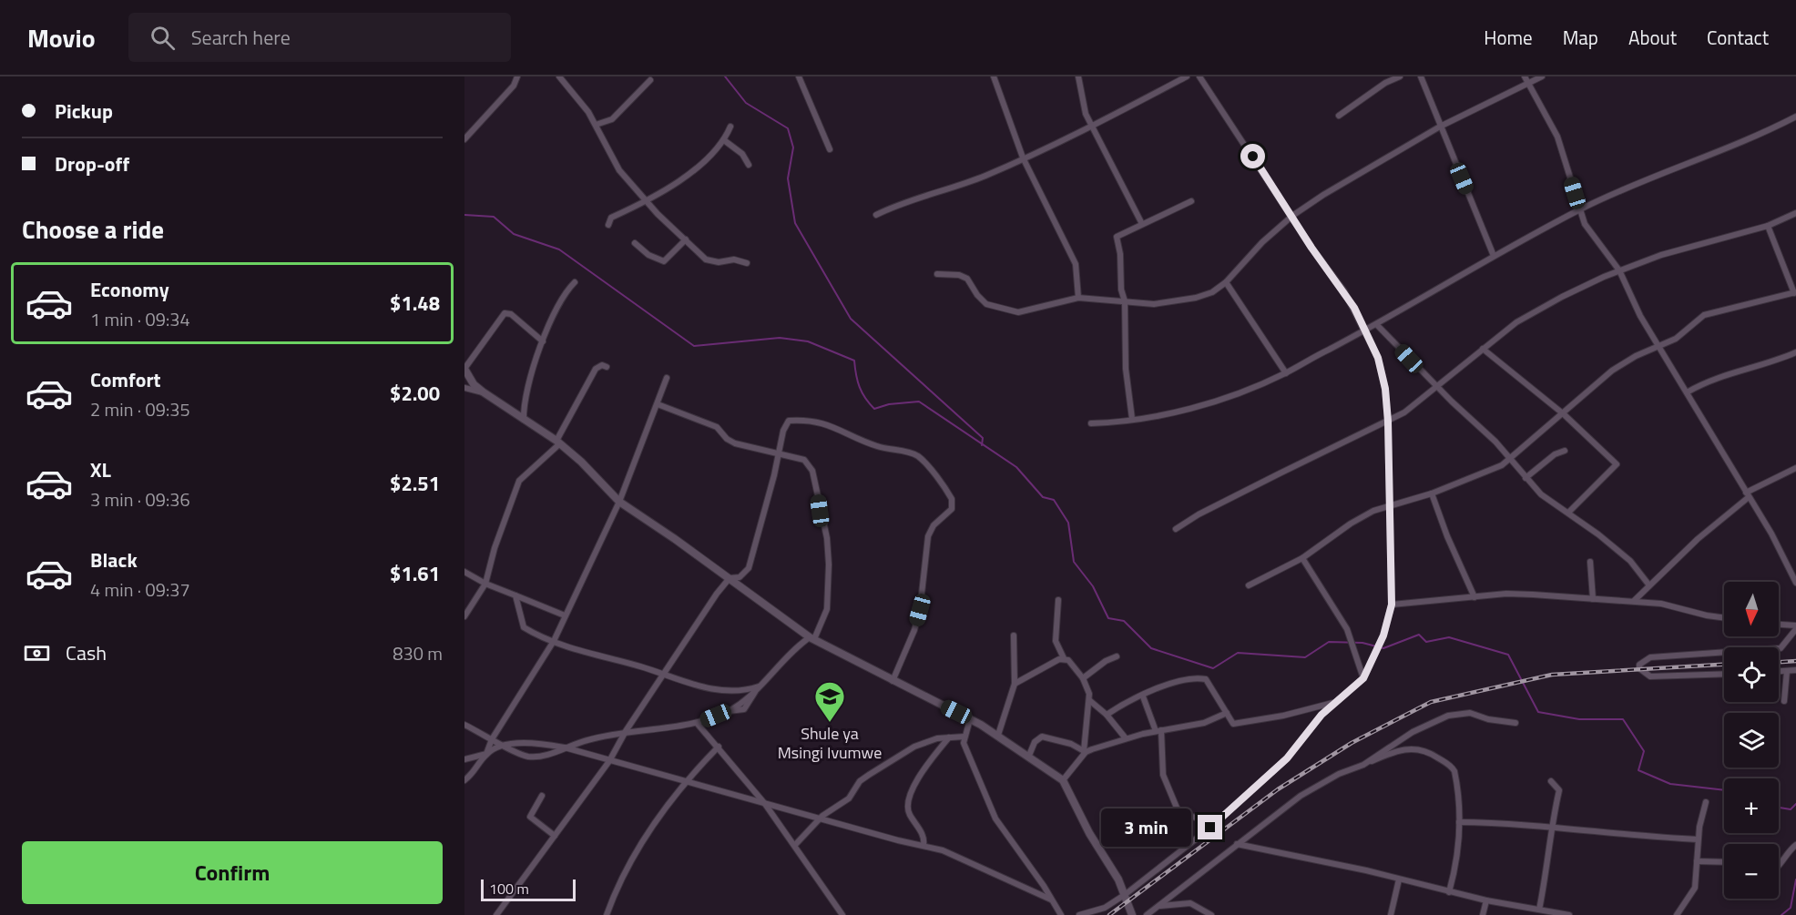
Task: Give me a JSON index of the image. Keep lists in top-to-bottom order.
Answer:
{
  "places": {
    "school or university": ["Shule ya Msingi Ivumwe"]
  },
  "scale_bar": "100 m",
  "north": "bottom",
  "page": {
    "header": "Movio",
    "search": "Search here",
    "nav": [
      "Home",
      "Map",
      "About",
      "Contact"
    ],
    "banner": ["Pickup", "Drop-off"],
    "heading": "Choose a ride",
    "list": [
      {
        "name": "Economy",
        "note": "1 min · 09:34",
        "value": "$1.48"
      },
      {
        "name": "Comfort",
        "note": "2 min · 09:35",
        "value": "$2.00"
      },
      {
        "name": "XL",
        "note": "3 min · 09:36",
        "value": "$2.51"
      },
      {
        "name": "Black",
        "note": "4 min · 09:37",
        "value": "$1.61"
      }
    ],
    "map_buttons": ["+", "−"],
    "pay": ["Cash", "830 m"],
    "bubble": "3 min",
    "buttons": "Confirm",
    "scale": "100 m"
  }
}
